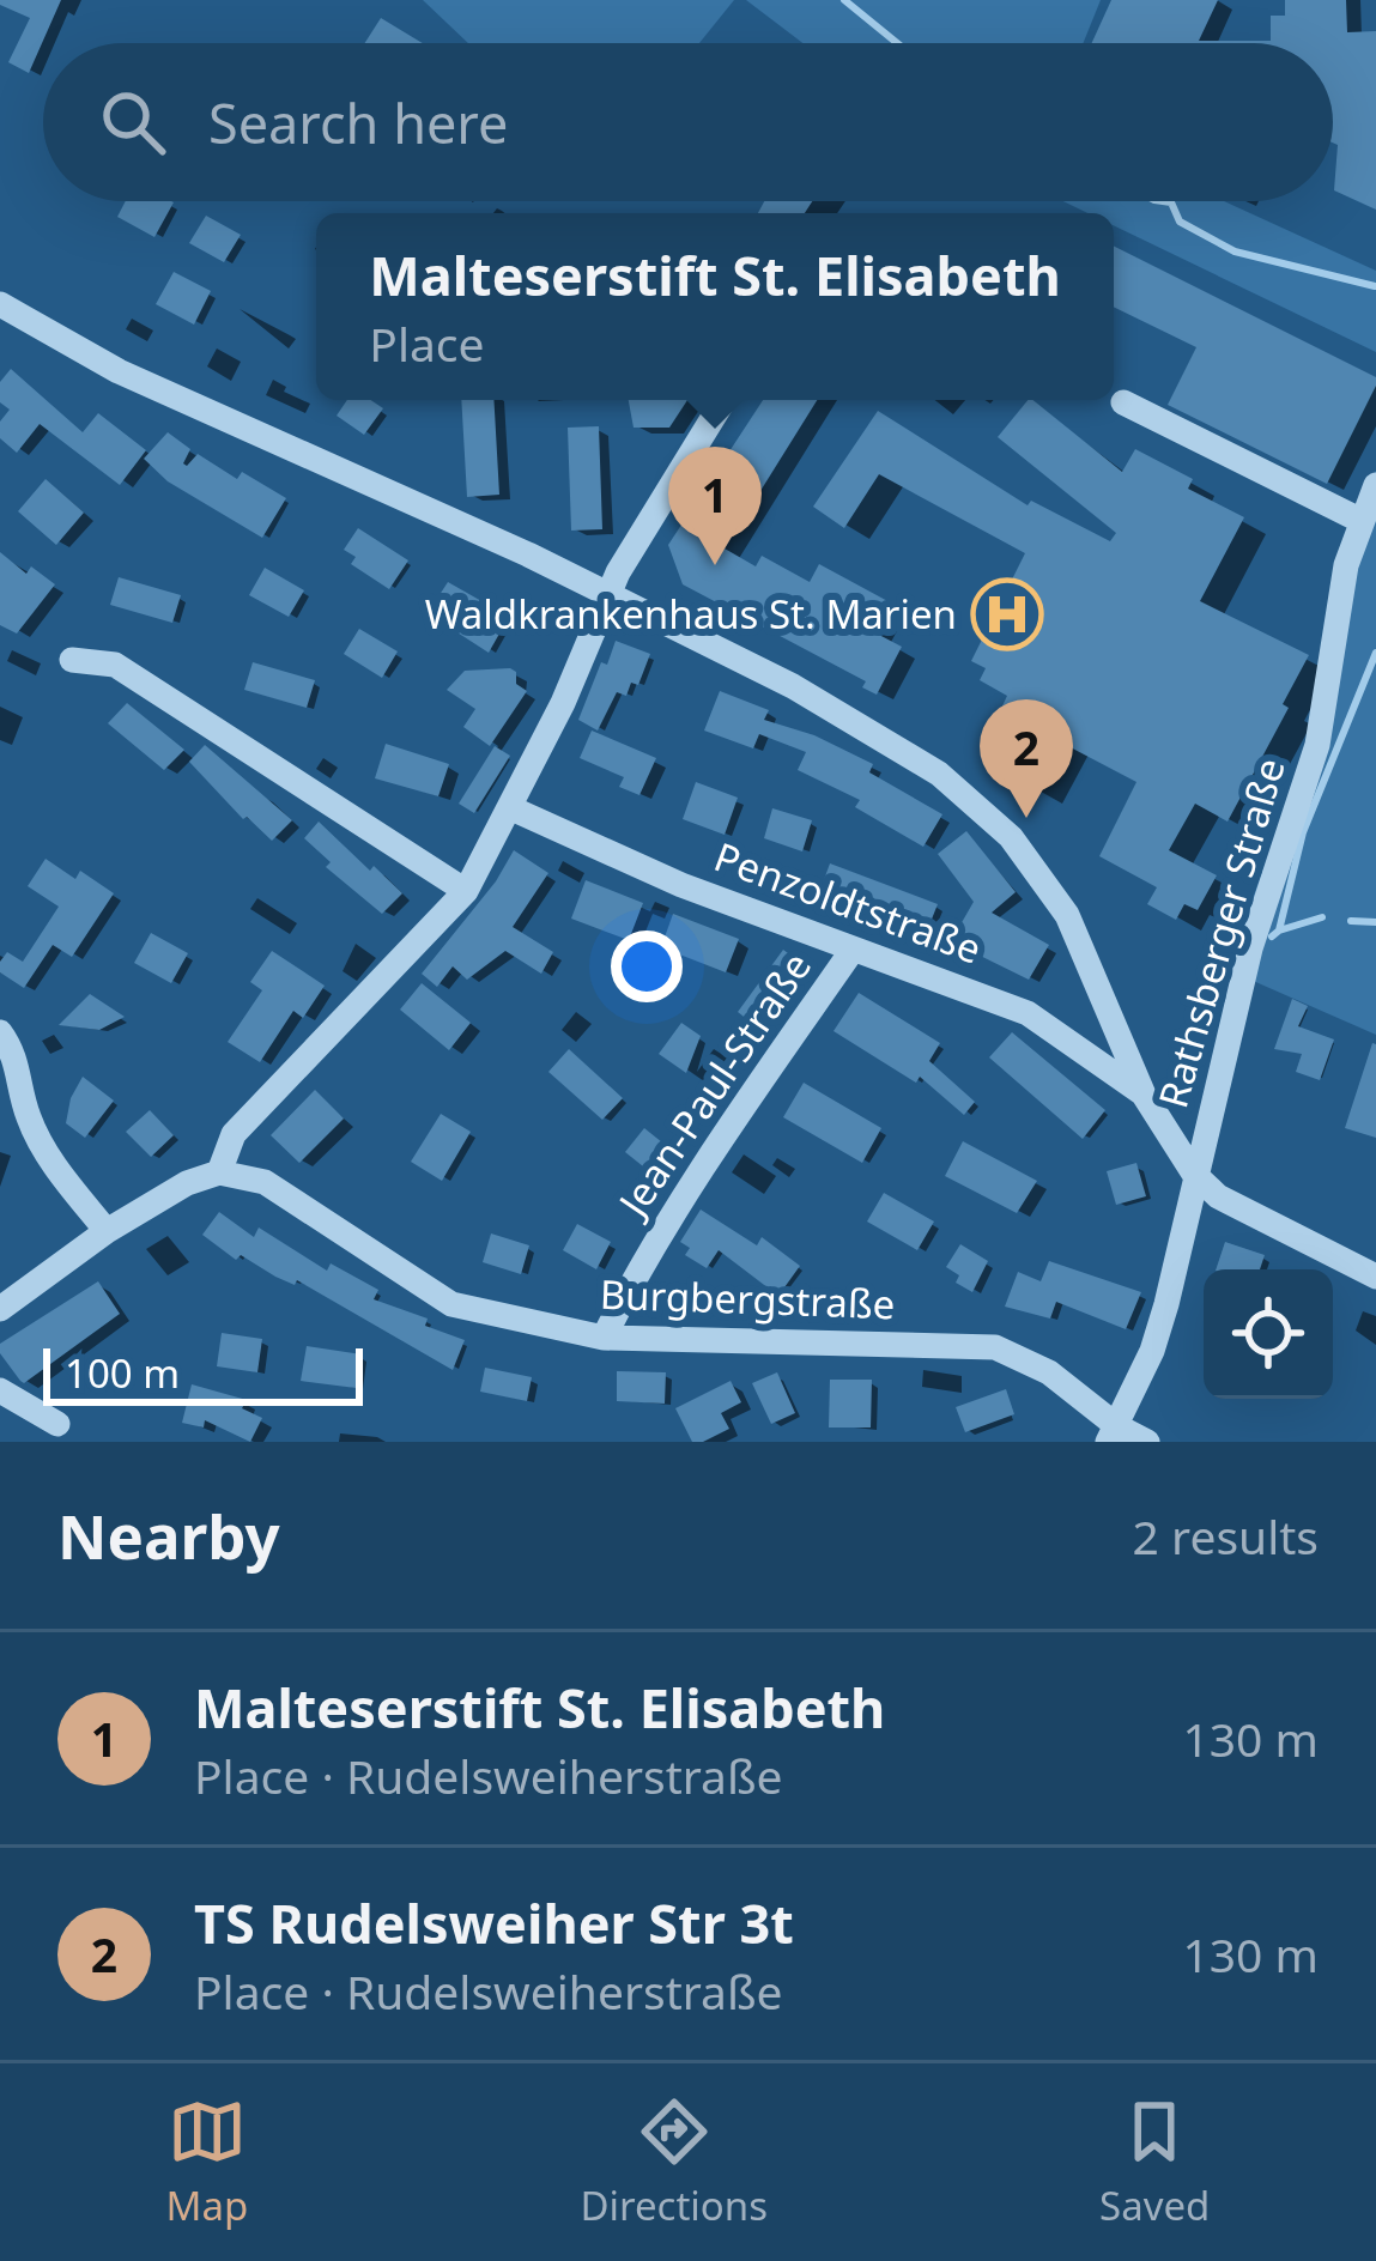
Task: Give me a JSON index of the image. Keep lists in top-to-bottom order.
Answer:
{
  "streets": {
    "street": [
      "Penzoldtstraße",
      "Rathsberger Straße",
      "Jean-Paul-Straße",
      "Burgbergstraße"
    ]
  },
  "crossings": [
    ["Penzoldtstraße", "Jean-Paul-Straße"],
    ["Rathsberger Straße", "Burgbergstraße"],
    ["Jean-Paul-Straße", "Burgbergstraße"]
  ],
  "places": {
    "hospital": ["Waldkrankenhaus St. Marien"]
  },
  "scale_bar": "100 m",
  "page": {
    "search": "Search here",
    "popup": ["Malteserstift St. Elisabeth", "Place"],
    "pins": ["1", "2"],
    "scale": "100 m",
    "heading": ["Nearby", "2 results"],
    "list": [
      {
        "mark": "1",
        "name": "Malteserstift St. Elisabeth",
        "note": "Place · Rudelsweiherstraße",
        "value": "130 m"
      },
      {
        "mark": "2",
        "name": "TS Rudelsweiher Str 3t",
        "note": "Place · Rudelsweiherstraße",
        "value": "130 m"
      }
    ],
    "nav": ["Map", "Directions", "Saved"]
  }
}
